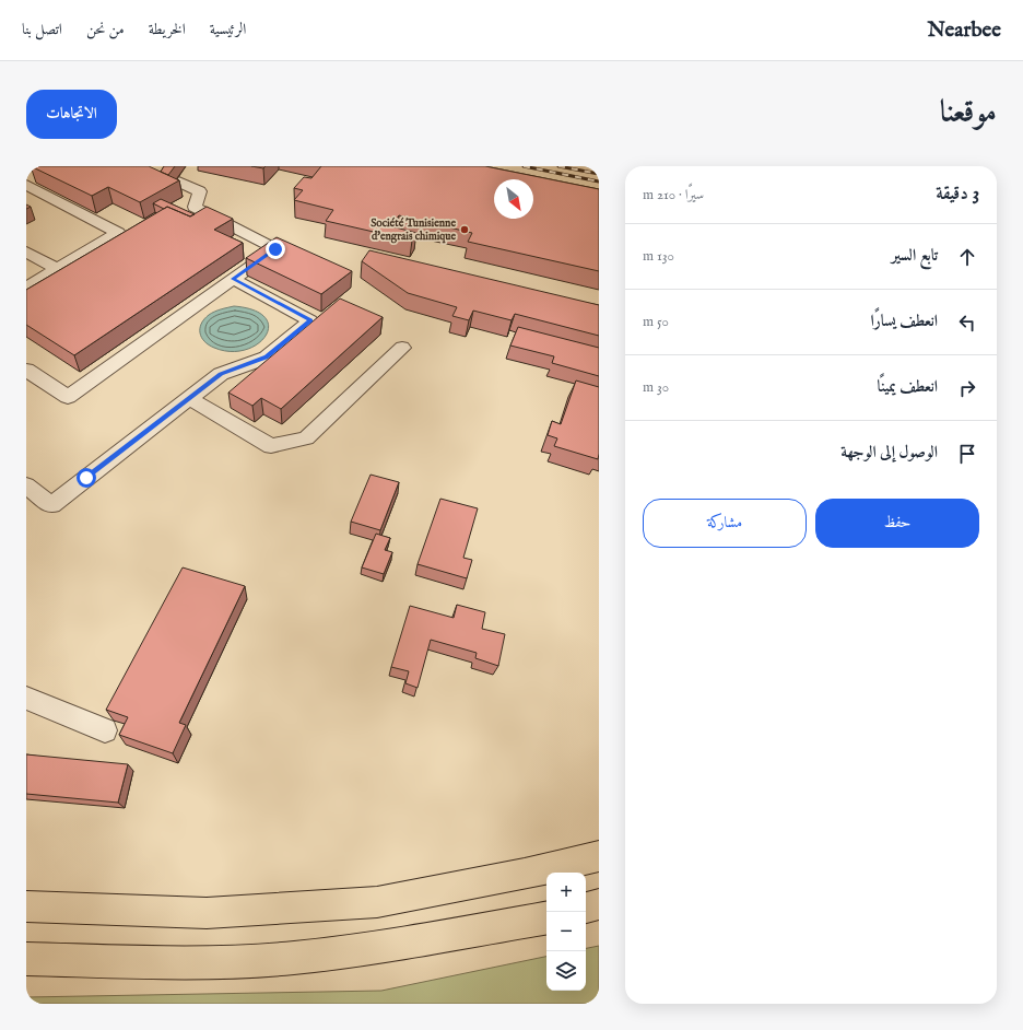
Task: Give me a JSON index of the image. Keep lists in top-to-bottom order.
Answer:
{
  "places": ["Société Tunisienne d'engrais chimique"],
  "north": "bottom right",
  "page": {
    "header": "Nearbee",
    "nav": [
      "الرئيسية",
      "الخريطة",
      "من نحن",
      "اتصل بنا"
    ],
    "title": "موقعنا",
    "buttons": [
      "الاتجاهات",
      ["حفظ", "مشاركة"]
    ],
    "heading": ["3 دقيقة", "سيرًا · 210 m"],
    "list": [
      ["تابع السير", "130 m"],
      ["انعطف يسارًا", "50 m"],
      ["انعطف يمينًا", "30 m"],
      "الوصول إلى الوجهة"
    ],
    "map_buttons": ["+", "−"]
  }
}
